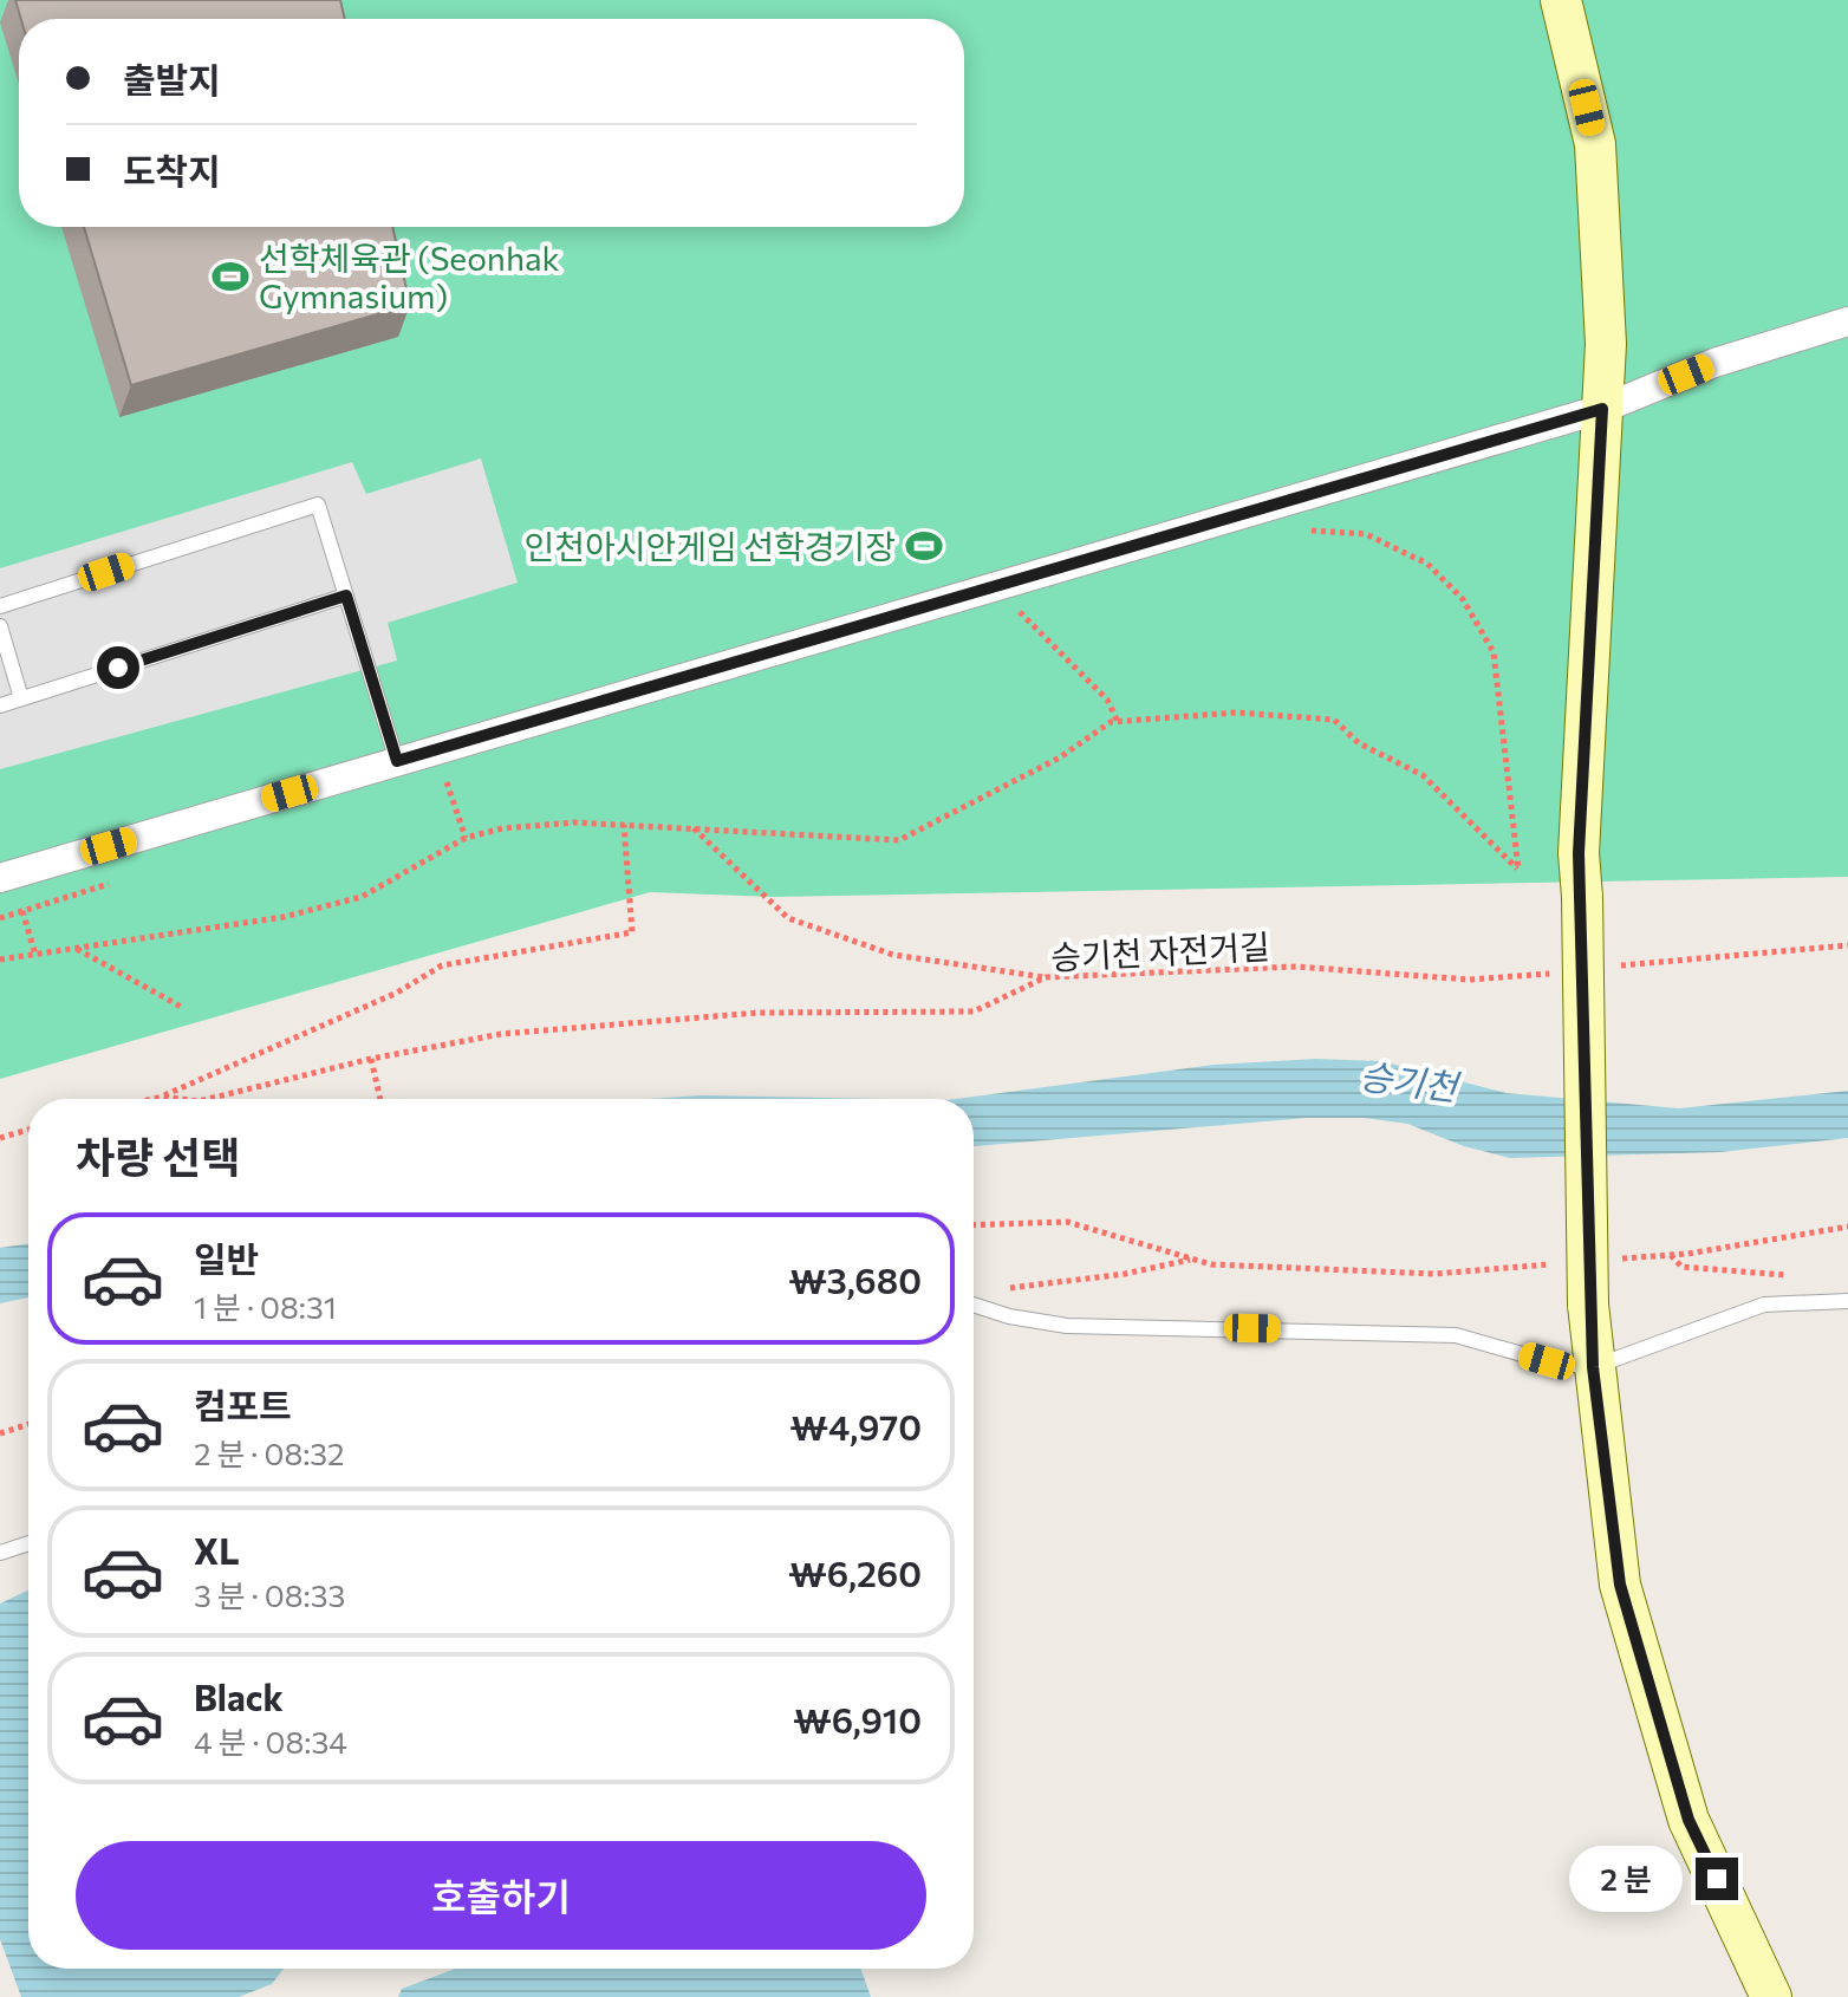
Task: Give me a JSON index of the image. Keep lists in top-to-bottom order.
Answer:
{
  "streets": {
    "path": ["승기천 자전거길"]
  },
  "water": ["승기천"],
  "places": {
    "sports": ["선학체육관 (Seonhak Gymnasium)", "인천아시안게임 선학경기장"]
  },
  "page": {
    "banner": ["출발지", "도착지"],
    "heading": "차량 선택",
    "list": [
      {
        "name": "일반",
        "note": "1 분 · 08:31",
        "value": "₩3,680"
      },
      {
        "name": "컴포트",
        "note": "2 분 · 08:32",
        "value": "₩4,970"
      },
      {
        "name": "XL",
        "note": "3 분 · 08:33",
        "value": "₩6,260"
      },
      {
        "name": "Black",
        "note": "4 분 · 08:34",
        "value": "₩6,910"
      }
    ],
    "buttons": "호출하기",
    "bubble": "2 분"
  }
}
